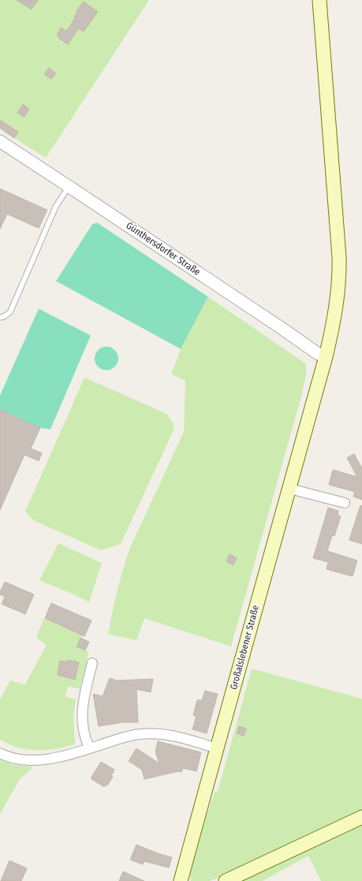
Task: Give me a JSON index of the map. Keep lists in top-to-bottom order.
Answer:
{
  "streets": {
    "main road": ["Großalslebener Straße"],
    "street": ["Günthersdorfer Straße"]
  },
  "crossings": [
    ["Günthersdorfer Straße", "Großalslebener Straße"]
  ]
}
